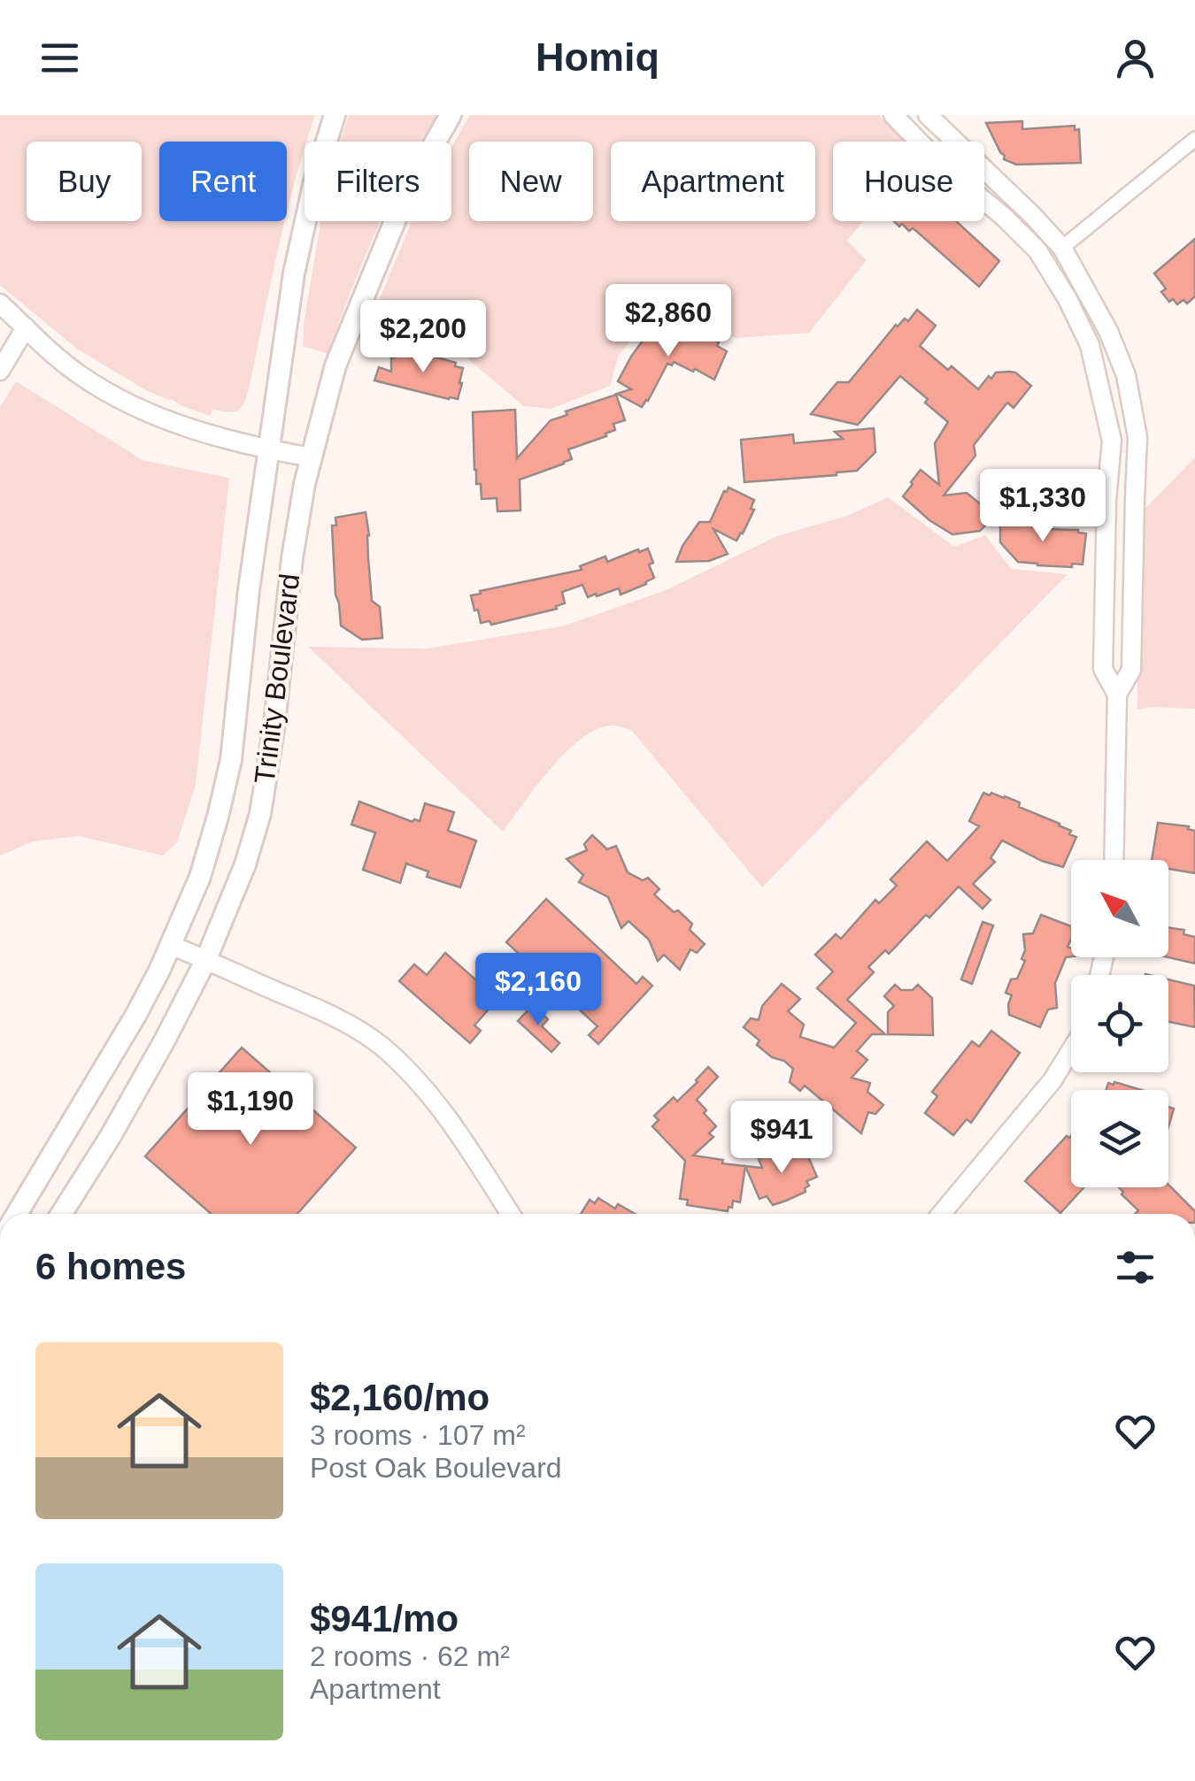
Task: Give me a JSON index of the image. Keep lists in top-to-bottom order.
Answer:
{
  "streets": {
    "main road": ["Trinity Boulevard"]
  },
  "north": "top left",
  "page": {
    "header": "Homiq",
    "chip": [
      "Buy",
      "Rent",
      "Filters",
      "New",
      "Apartment",
      "House"
    ],
    "price": [
      "$2,860",
      "$2,200",
      "$1,330",
      "$2,160",
      "$1,190",
      "$941"
    ],
    "heading": "6 homes",
    "list": [
      {
        "name": "$2,160/mo",
        "note": "3 rooms · 107 m² · Post Oak Boulevard"
      },
      {
        "name": "$941/mo",
        "note": "2 rooms · 62 m² · Apartment"
      }
    ]
  }
}
